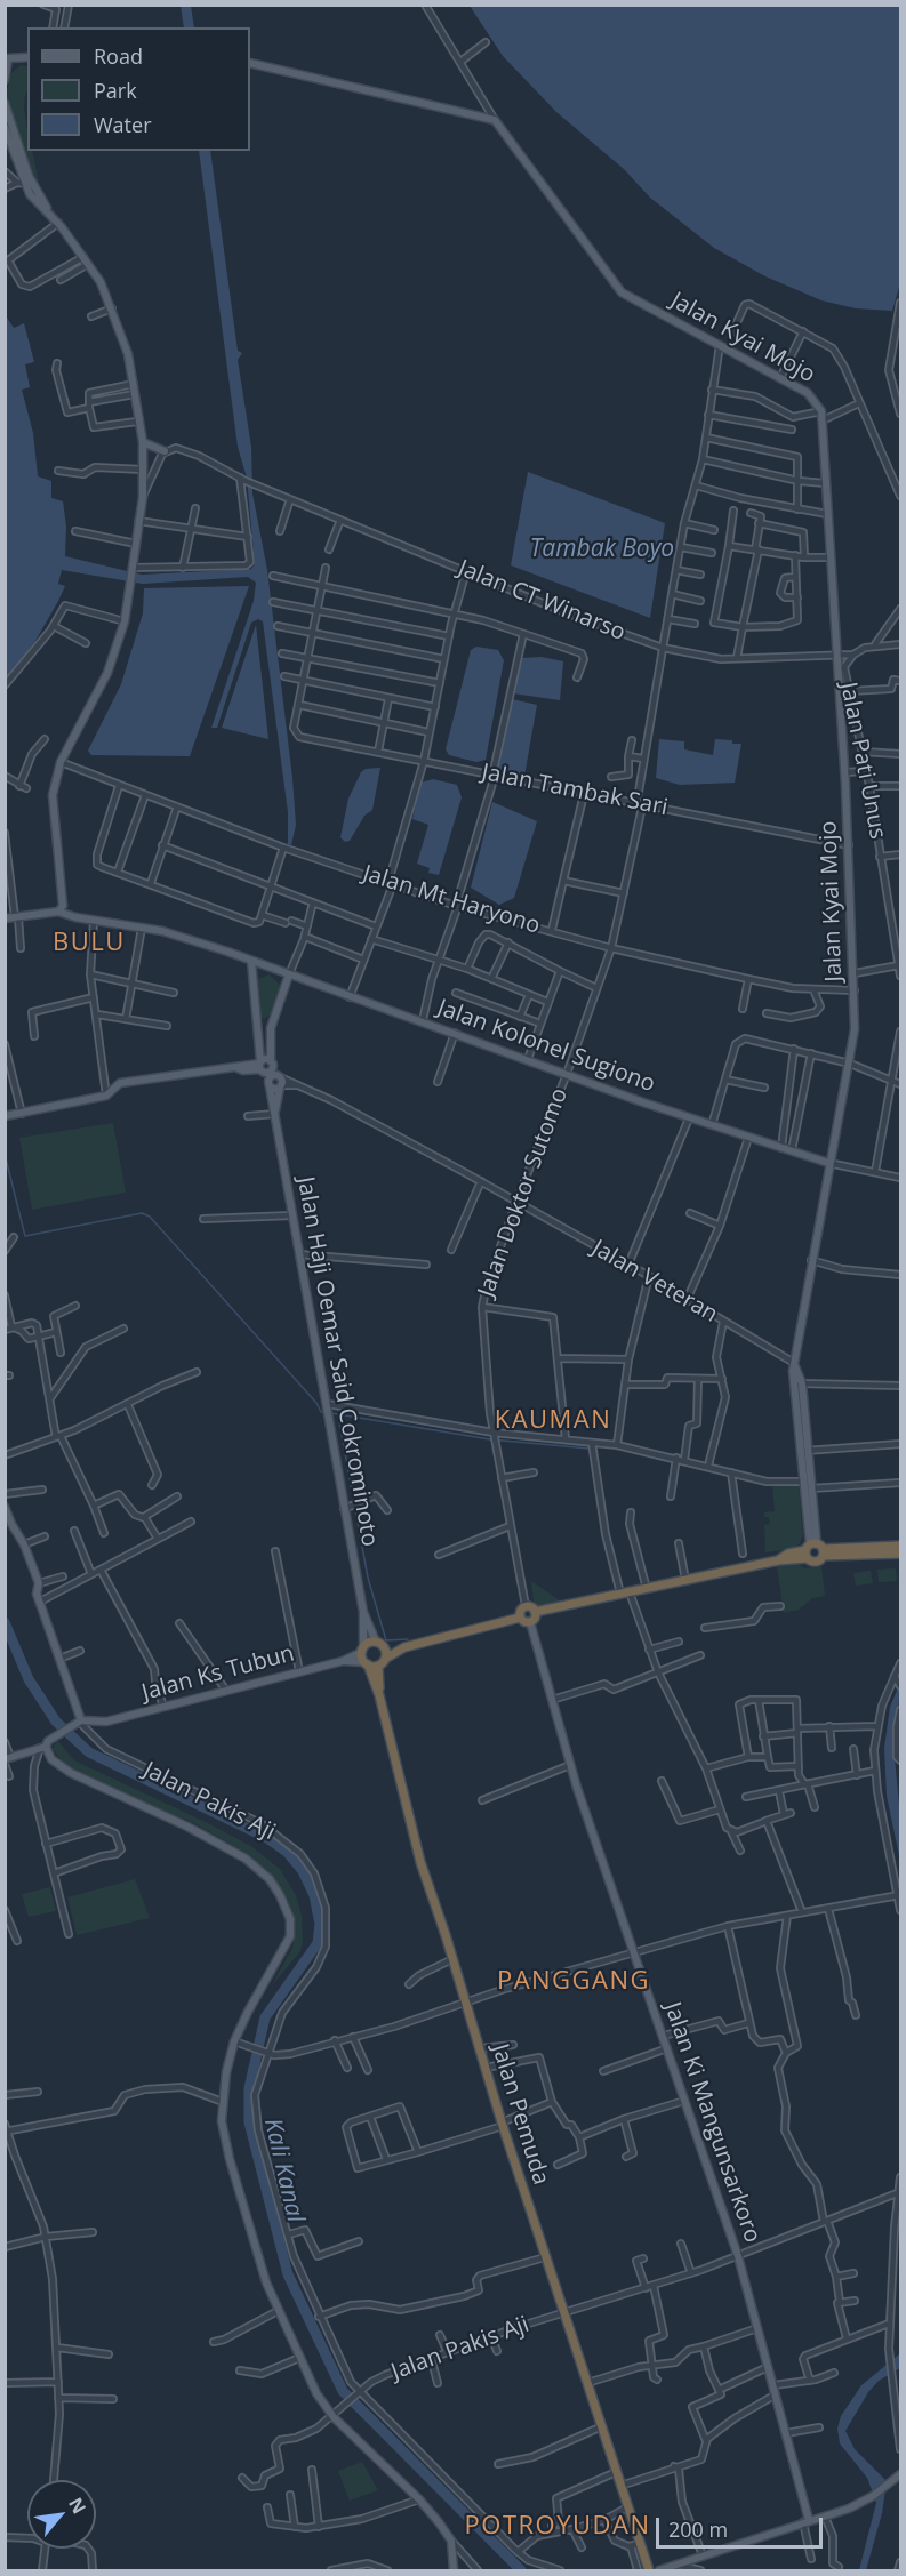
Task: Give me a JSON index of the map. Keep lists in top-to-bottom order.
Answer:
{
  "streets": {
    "highway": ["Jalan Pemuda"],
    "main road": [
      "Jalan Kyai Mojo",
      "Jalan Kolonel Sugiono",
      "Jalan Haji Oemar Said Cokrominoto",
      "Jalan Ks Tubun",
      "Jalan Ki Mangunsarkoro"
    ],
    "street": [
      "Jalan CT Winarso",
      "Jalan Pati Unus",
      "Jalan Tambak Sari",
      "Jalan Mt Haryono",
      "Jalan Doktor Sutomo",
      "Jalan Veteran",
      "Jalan Pakis Aji"
    ]
  },
  "crossings": [
    ["Jalan Kyai Mojo", "Jalan CT Winarso"],
    ["Jalan Kyai Mojo", "Jalan Tambak Sari"],
    ["Jalan Kyai Mojo", "Jalan Mt Haryono"],
    ["Jalan Kyai Mojo", "Jalan Kolonel Sugiono"],
    ["Jalan Kyai Mojo", "Jalan Doktor Sutomo"],
    ["Jalan Kyai Mojo", "Jalan Veteran"],
    ["Jalan CT Winarso", "Jalan Doktor Sutomo"],
    ["Jalan Tambak Sari", "Jalan Doktor Sutomo"],
    ["Jalan Mt Haryono", "Jalan Doktor Sutomo"],
    ["Jalan Kolonel Sugiono", "Jalan Doktor Sutomo"],
    ["Jalan Kolonel Sugiono", "Jalan Haji Oemar Said Cokrominoto"],
    ["Jalan Doktor Sutomo", "Jalan Veteran"],
    ["Jalan Haji Oemar Said Cokrominoto", "Jalan Ks Tubun"],
    ["Jalan Haji Oemar Said Cokrominoto", "Jalan Pemuda"],
    ["Jalan Ks Tubun", "Jalan Pakis Aji"],
    ["Jalan Ks Tubun", "Jalan Pemuda"],
    ["Jalan Pakis Aji", "Jalan Pemuda"],
    ["Jalan Pakis Aji", "Jalan Ki Mangunsarkoro"]
  ],
  "districts": [
    "BULU",
    "KAUMAN",
    "PANGGANG",
    "POTROYUDAN"
  ],
  "water": ["Tambak Boyo", "Kali Kanal"],
  "legend": ["Road", "Park", "Water"],
  "scale_bar": "200 m",
  "north": "top right"
}
